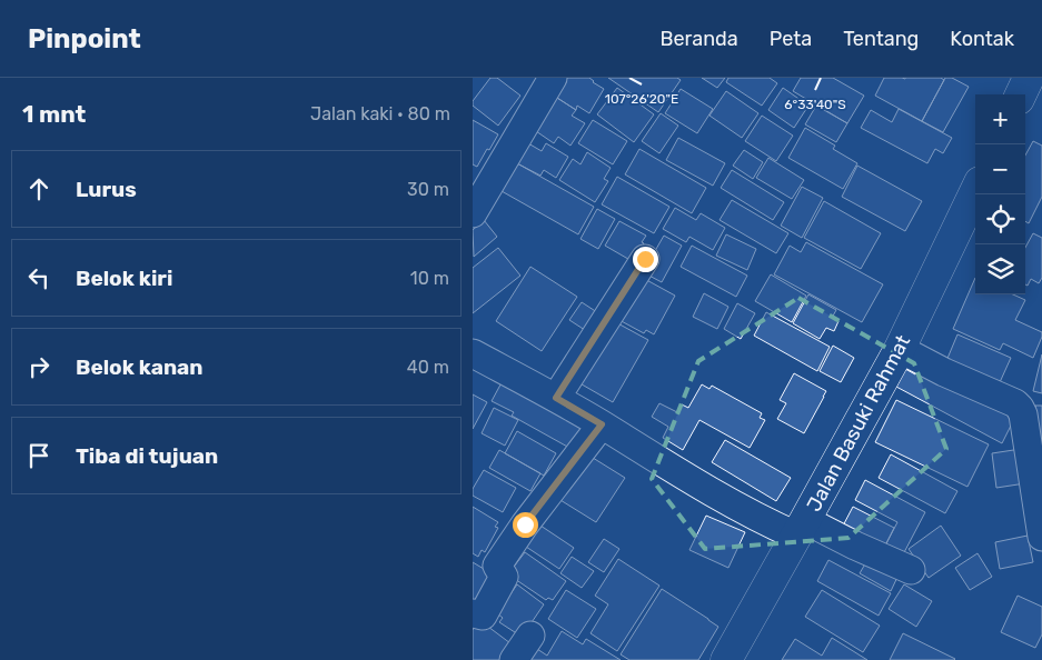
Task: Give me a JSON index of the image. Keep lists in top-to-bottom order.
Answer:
{
  "streets": {
    "highway": ["Jalan Basuki Rahmat"]
  },
  "page": {
    "header": "Pinpoint",
    "nav": [
      "Beranda",
      "Peta",
      "Tentang",
      "Kontak"
    ],
    "heading": ["1 mnt", "Jalan kaki · 80 m"],
    "map_buttons": ["+", "−"],
    "list": [
      ["Lurus", "30 m"],
      ["Belok kiri", "10 m"],
      ["Belok kanan", "40 m"],
      "Tiba di tujuan"
    ]
  },
  "coordinates": ["107°26'20\"E", "6°33'40\"S"]
}
